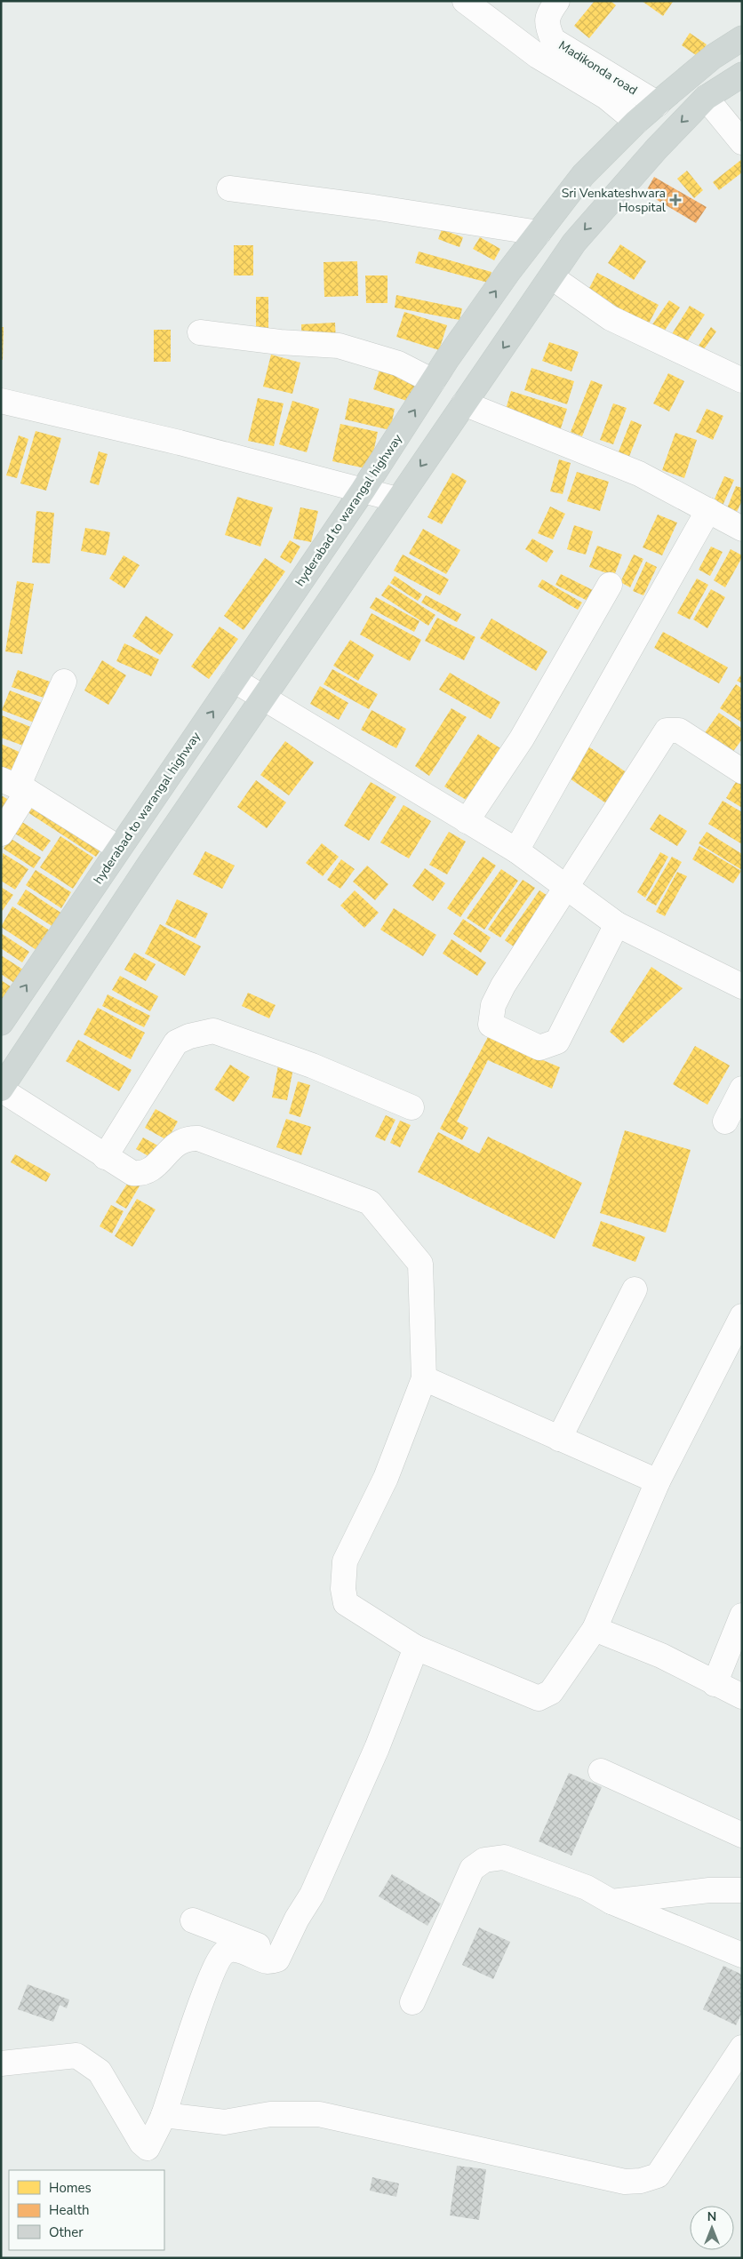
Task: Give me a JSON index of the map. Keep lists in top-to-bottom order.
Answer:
{
  "streets": {
    "main road": ["hyderabad to warangal highway"],
    "street": ["Madikonda road"]
  },
  "crossings": [
    ["Madikonda road", "hyderabad to warangal highway"]
  ],
  "places": {
    "health": ["Sri Venkateshwara Hospital"]
  },
  "legend": ["Homes", "Health", "Other"],
  "north": "top"
}
